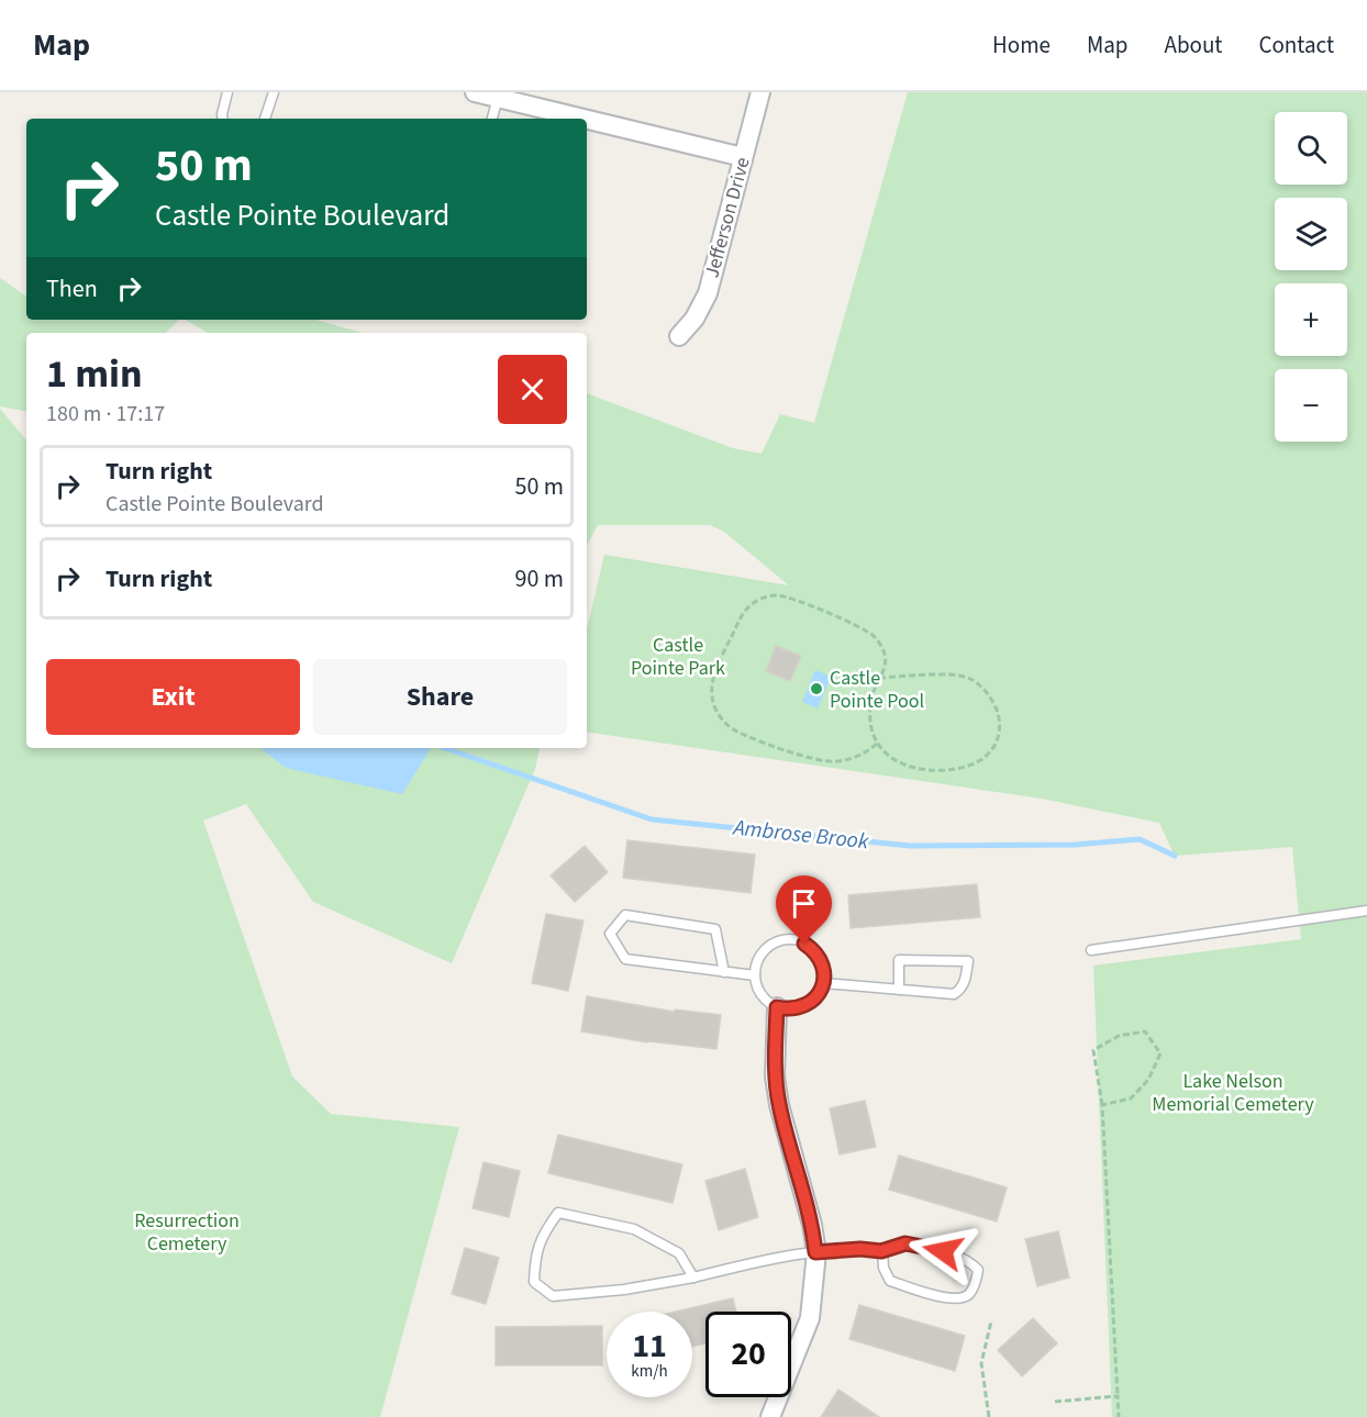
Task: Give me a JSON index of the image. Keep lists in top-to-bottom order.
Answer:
{
  "streets": {
    "street": ["Jefferson Drive"]
  },
  "water": ["Ambrose Brook"],
  "parks": ["Castle Pointe Park", "Lake Nelson Memorial Cemetery", "Resurrection Cemetery"],
  "places": ["Castle Pointe Pool"],
  "page": {
    "header": "Map",
    "nav": [
      "Home",
      "Map",
      "About",
      "Contact"
    ],
    "map_buttons": ["+", "−"],
    "turn": ["50 m", "Castle Pointe Boulevard"],
    "then": "Then",
    "heading": ["1 min", "180 m · 17:17"],
    "list": [
      {
        "name": "Turn right",
        "note": "Castle Pointe Boulevard",
        "value": "50 m"
      },
      {
        "name": "Turn right",
        "value": "90 m"
      }
    ],
    "buttons": ["Exit", "Share"],
    "speed": "11 km/h",
    "limit": "20"
  }
}
